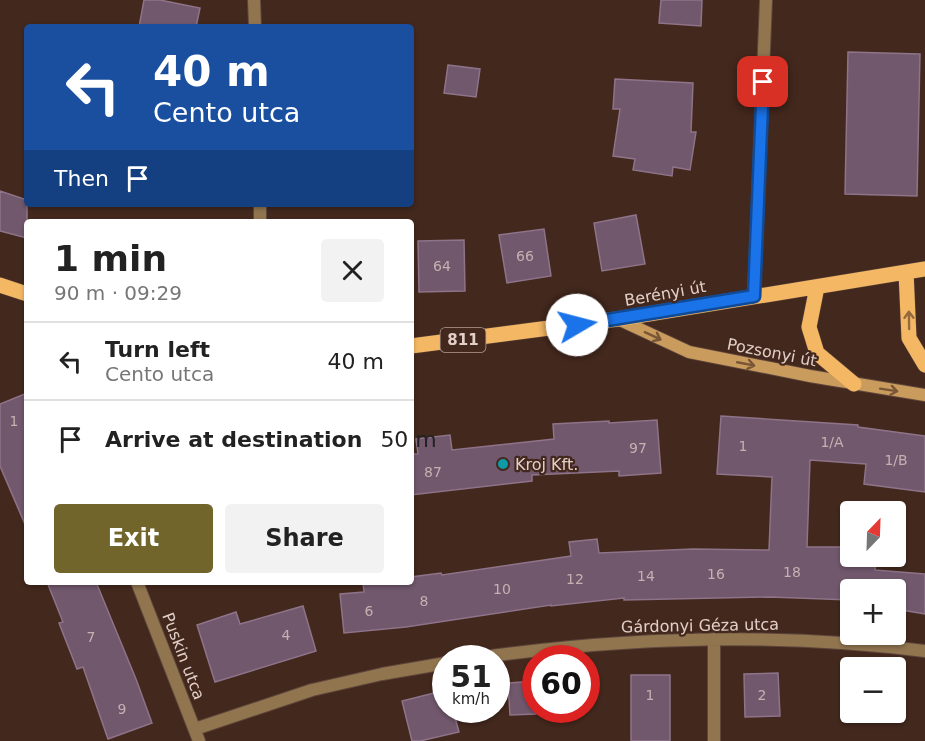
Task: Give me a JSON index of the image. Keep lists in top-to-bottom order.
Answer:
{
  "streets": {
    "main road": ["Berényi út", "811"],
    "street": ["Pozsonyi út", "Gárdonyi Géza utca", "Puskin utca"]
  },
  "crossings": [
    ["Berényi út", "Pozsonyi út"]
  ],
  "one_way": ["Pozsonyi út"],
  "places": ["Kroj Kft."],
  "house_numbers": [
    "66",
    "64",
    "1",
    "1/A",
    "1",
    "97",
    "1/B",
    "87",
    "18",
    "16",
    "14",
    "12",
    "10",
    "8",
    "6",
    "4",
    "7",
    "1",
    "2",
    "9"
  ],
  "north": "top right",
  "page": {
    "turn": ["40 m", "Cento utca"],
    "then": "Then",
    "heading": ["1 min", "90 m · 09:29"],
    "list": [
      {
        "name": "Turn left",
        "note": "Cento utca",
        "value": "40 m"
      },
      {
        "name": "Arrive at destination",
        "value": "50 m"
      }
    ],
    "buttons": ["Exit", "Share"],
    "map_buttons": ["+", "−"],
    "speed": "51 km/h",
    "limit": "60"
  }
}
